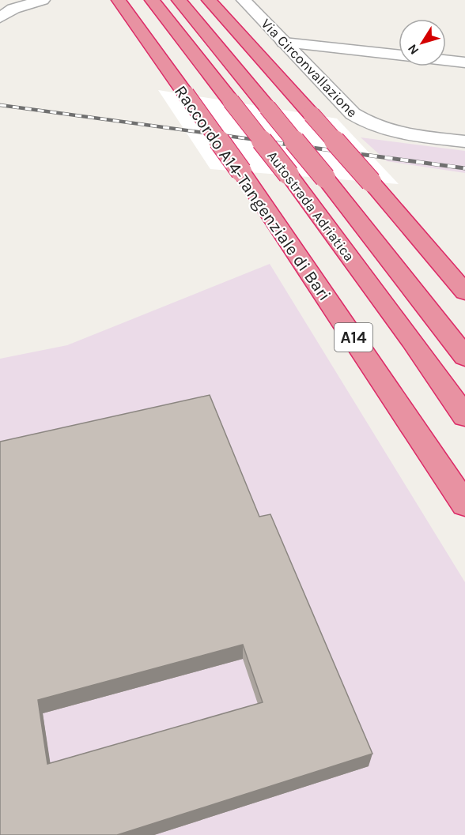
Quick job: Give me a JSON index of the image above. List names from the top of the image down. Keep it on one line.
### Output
{"streets":{"highway":["Raccordo A14-Tangenziale di Bari","Autostrada Adriatica","A14"],"street":["Via Circonvallazione"]},"north":"bottom left"}
